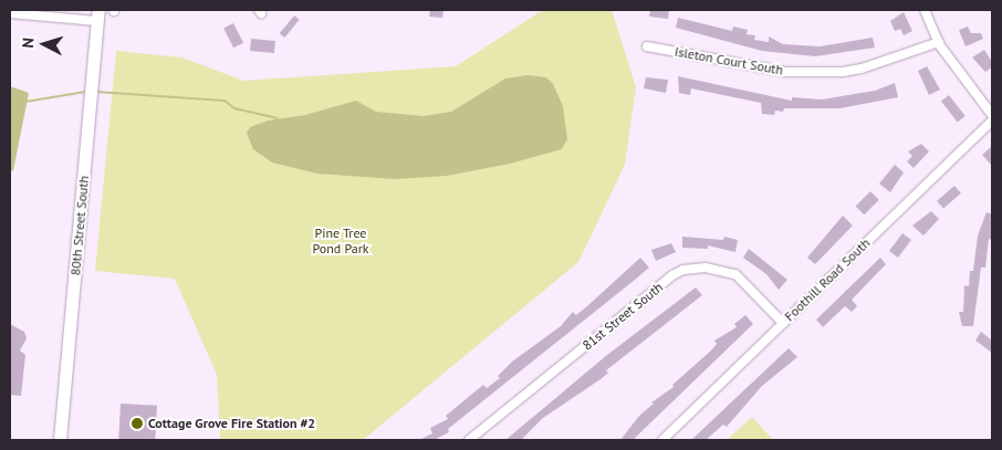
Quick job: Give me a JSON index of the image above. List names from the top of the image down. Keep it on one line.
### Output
{"streets":{"main road":["80th Street South"],"street":["Isleton Court South","Foothill Road South","81st Street South"]},"crossings":[["Foothill Road South","81st Street South"]],"parks":["Pine Tree Pond Park"],"places":["Cottage Grove Fire Station #2"],"north":"left"}
